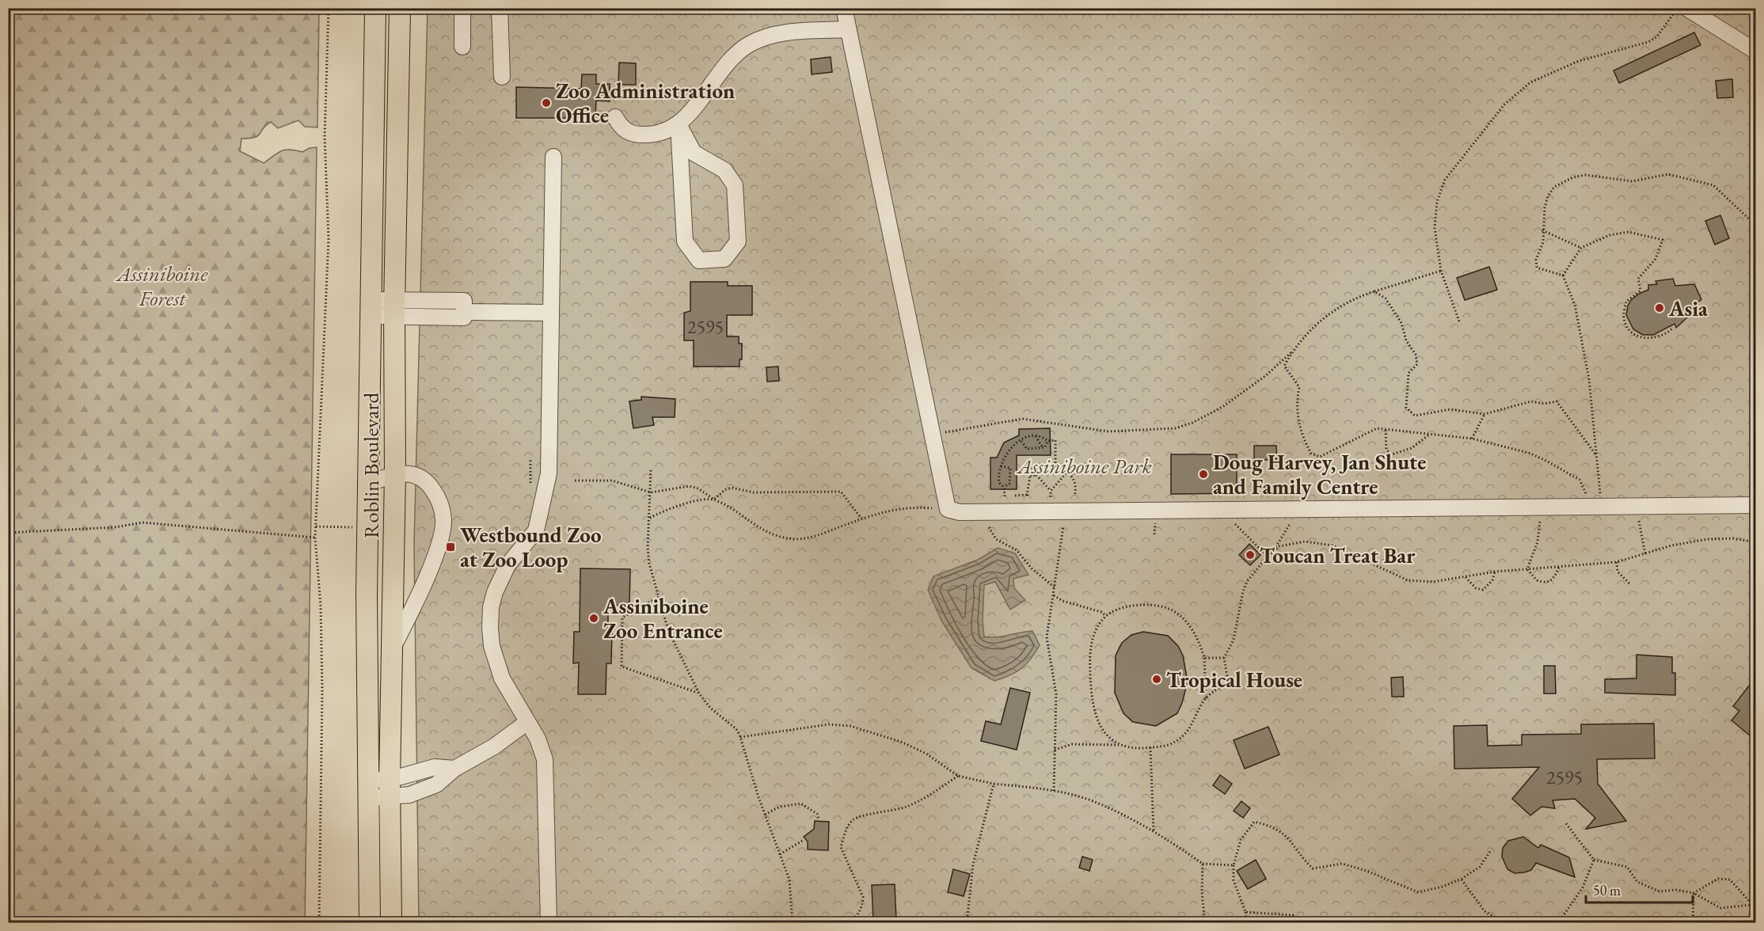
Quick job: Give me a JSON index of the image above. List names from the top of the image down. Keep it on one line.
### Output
{"streets":{"main road":["Roblin Boulevard"]},"parks":["Assiniboine Forest","Assiniboine Park"],"places":{"other":["Zoo Administration Office","Asia","Doug Harvey, Jan Shute and Family Centre","Toucan Treat Bar","Assiniboine Zoo Entrance","Tropical House"],"transit":["Westbound Zoo at Zoo Loop"]},"house_numbers":["2595","2595"],"scale_bar":"50 m"}
